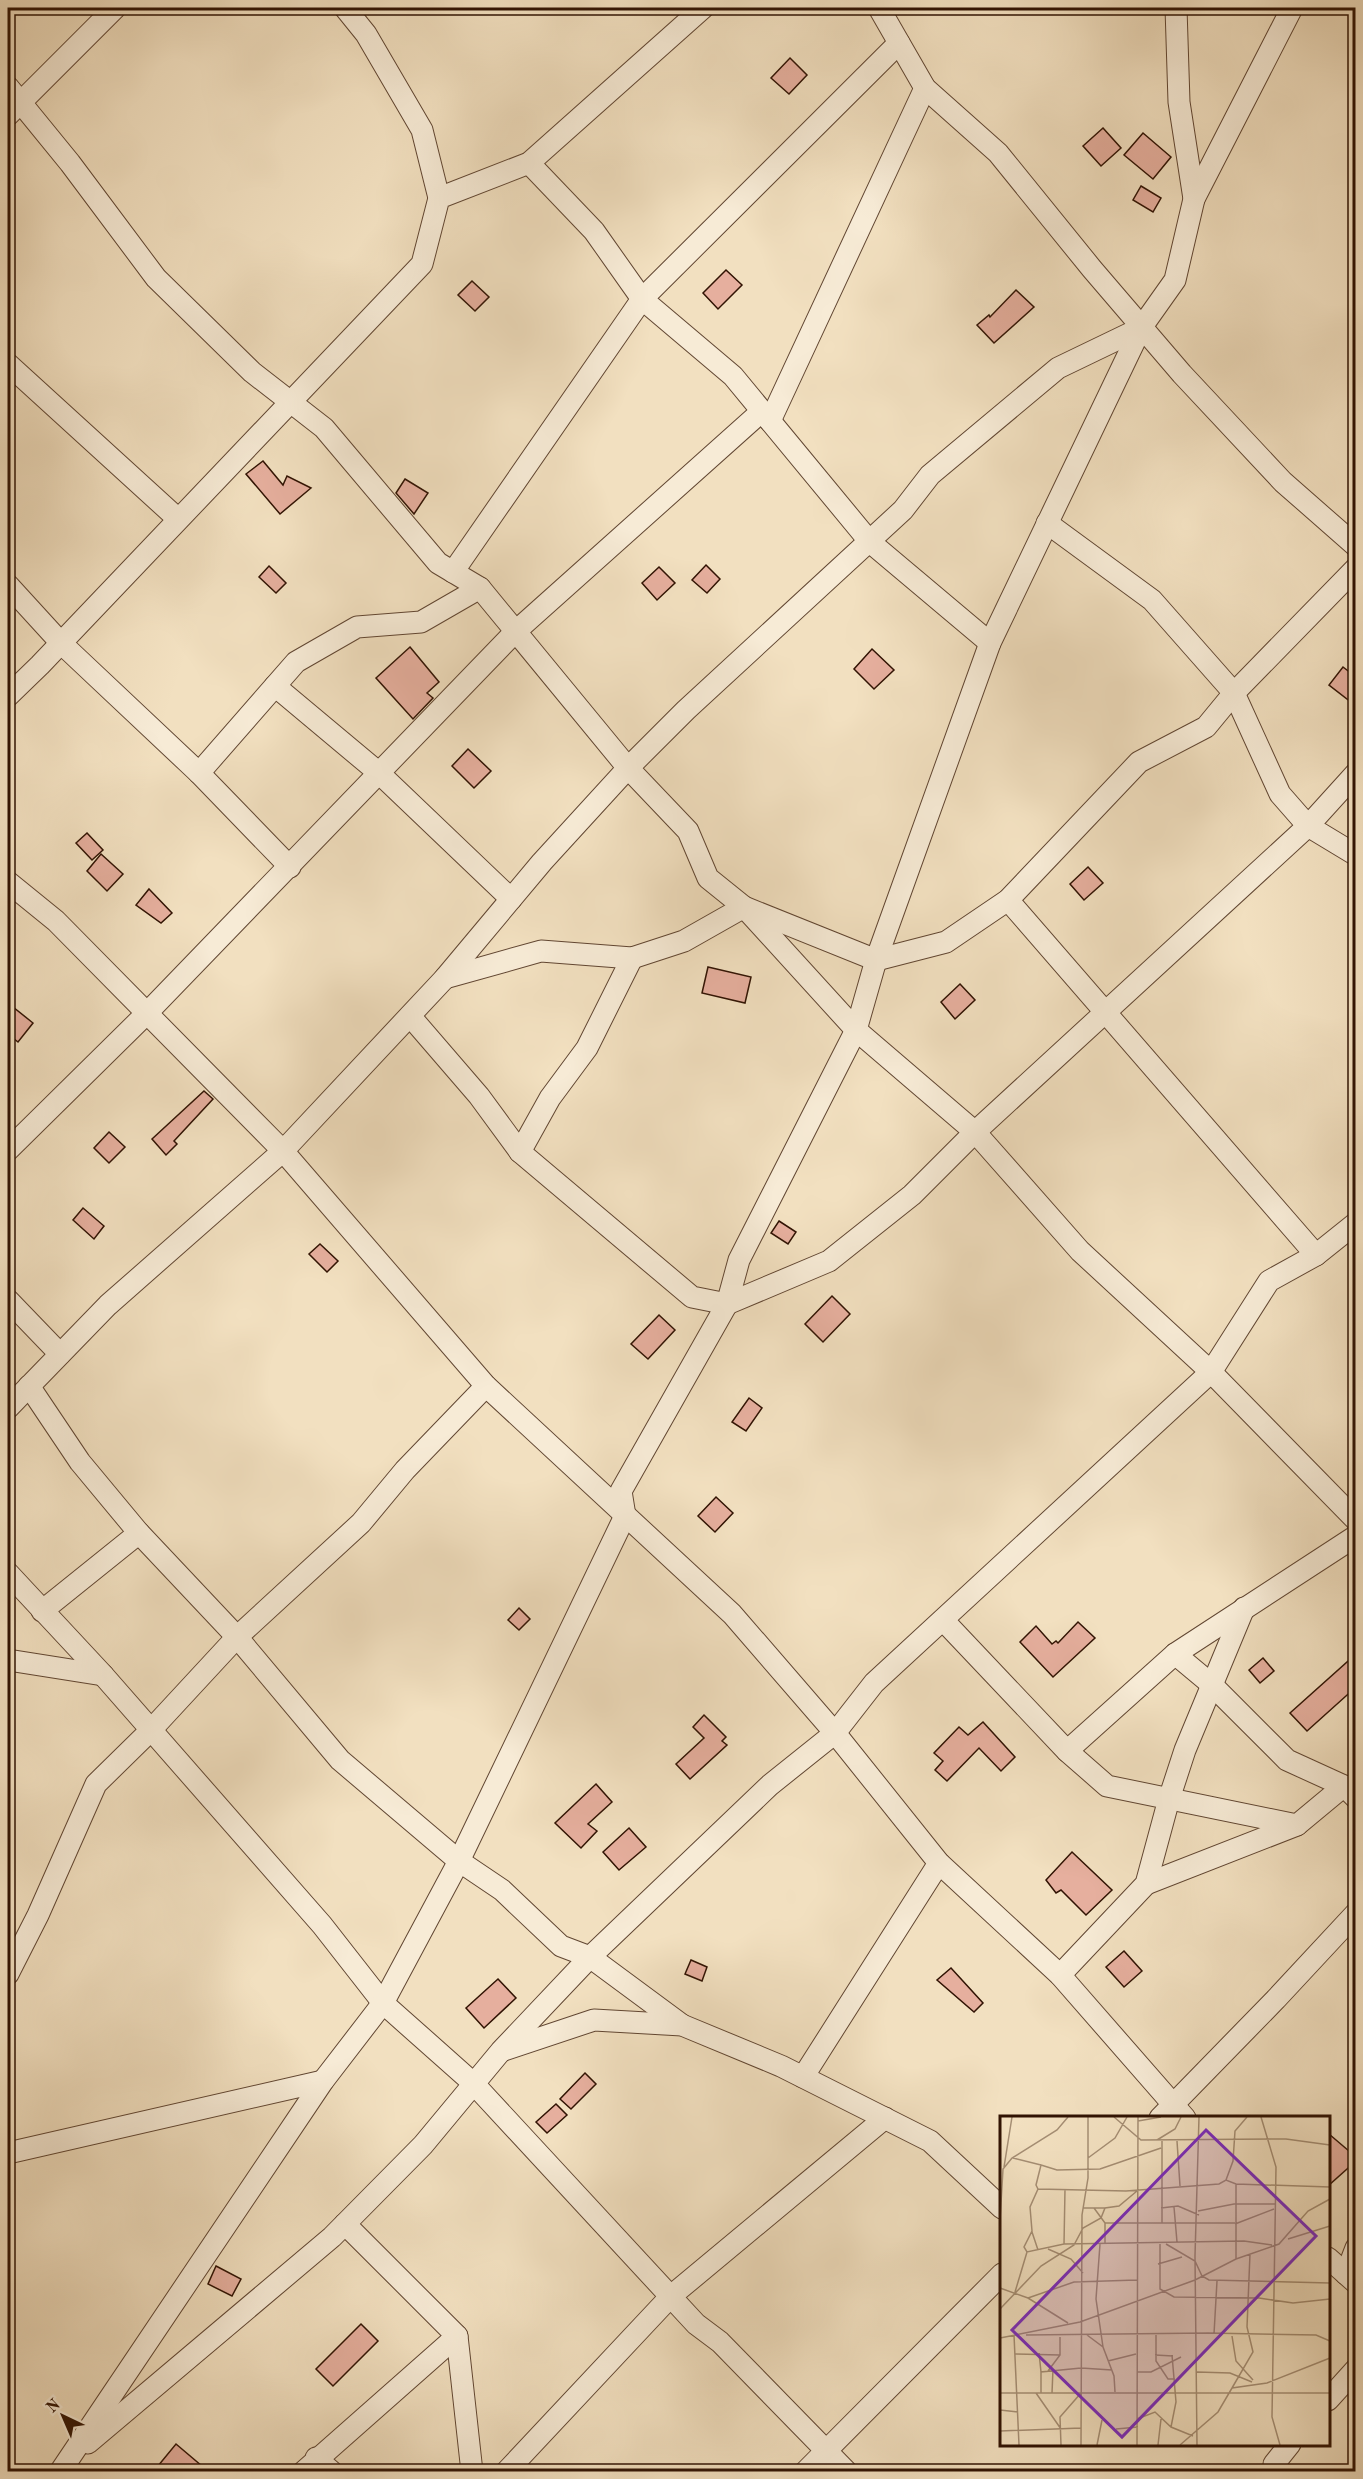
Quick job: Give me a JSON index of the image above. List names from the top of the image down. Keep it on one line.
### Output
{"north":"top left"}
